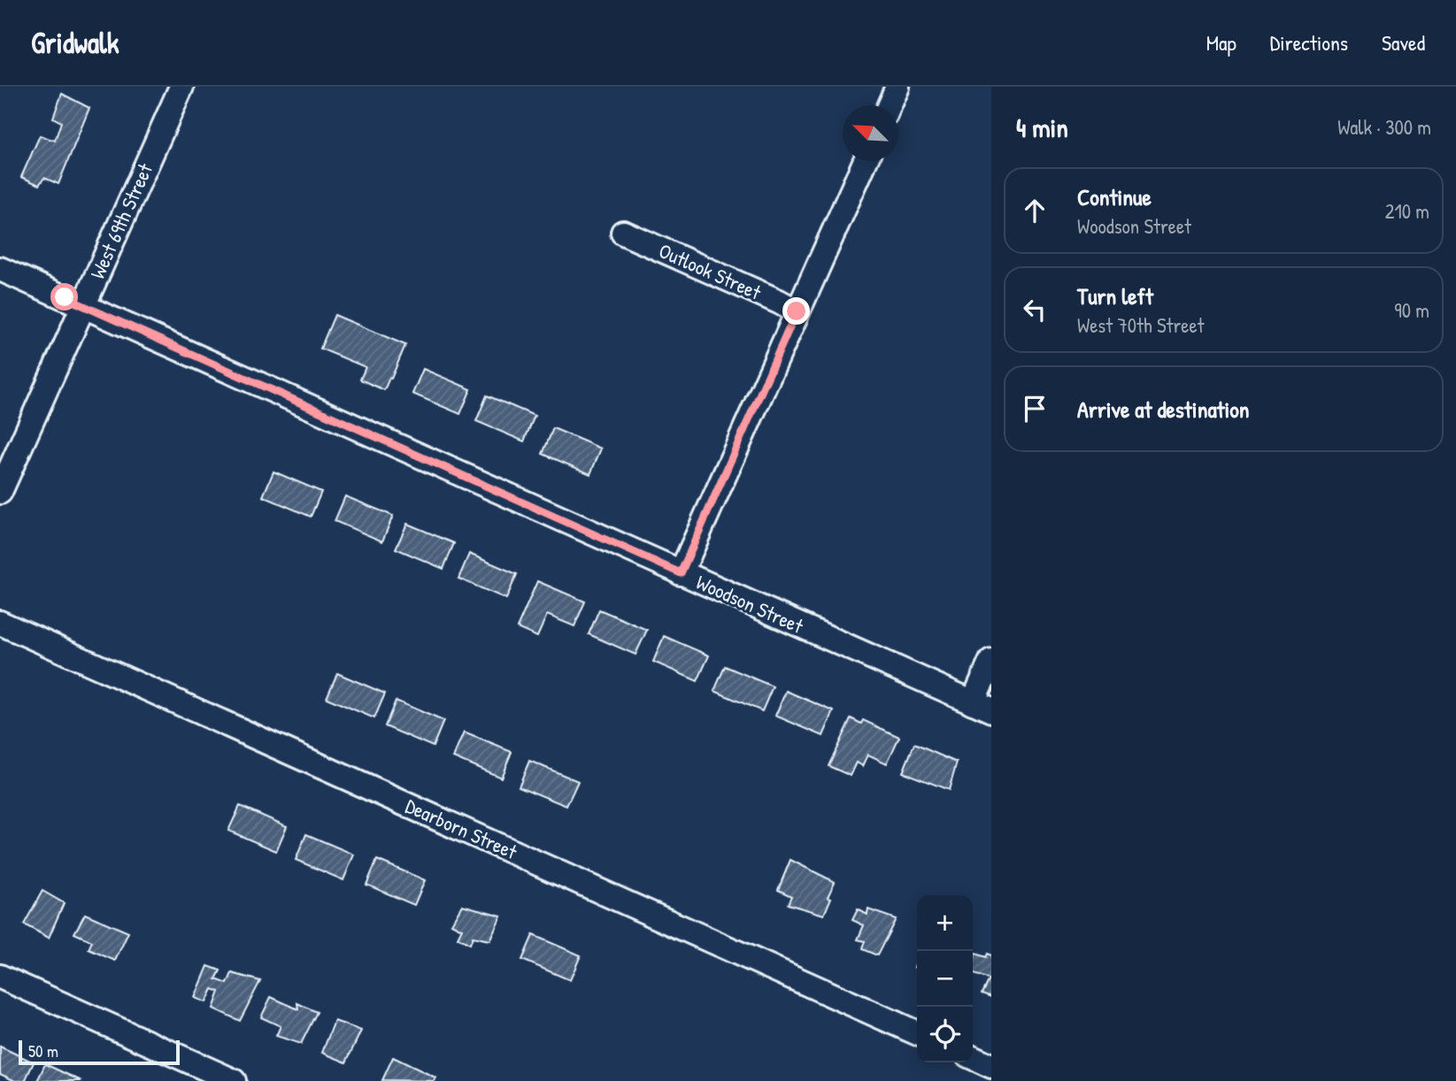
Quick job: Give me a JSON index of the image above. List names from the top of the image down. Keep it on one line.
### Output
{"streets":{"street":["West 69th Street","Outlook Street","Woodson Street","Dearborn Street"]},"crossings":[["West 69th Street","Woodson Street"]],"scale_bar":"50 m","north":"top left","page":{"header":"Gridwalk","nav":["Map","Directions","Saved"],"heading":["4 min","Walk · 300 m"],"list":[["Continue","Woodson Street","210 m"],["Turn left","West 70th Street","90 m"],"Arrive at destination"],"map_buttons":["+","−"],"scale":"50 m"}}
